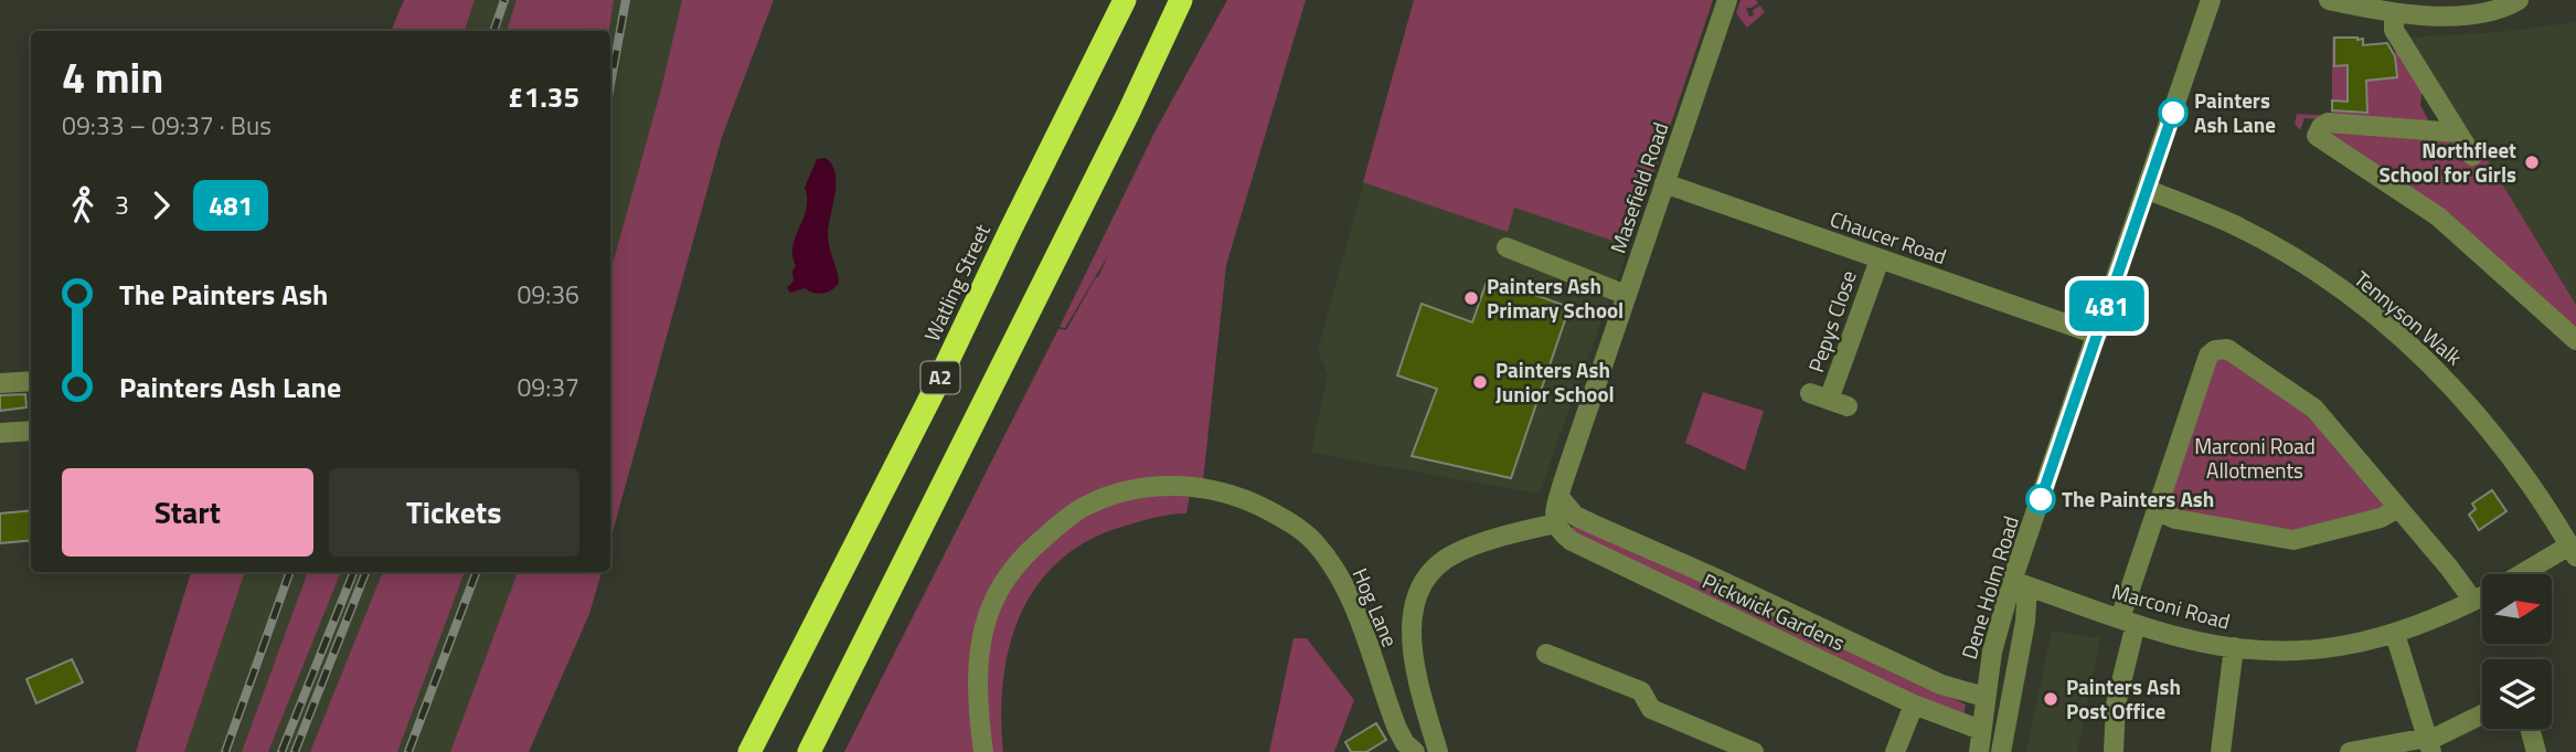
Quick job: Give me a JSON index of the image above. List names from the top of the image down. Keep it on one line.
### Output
{"streets":{"highway":["Watling Street","A2"],"street":["Masefield Road","Chaucer Road","Tennyson Walk","Pepys Close","Dene Holm Road","Marconi Road","Hog Lane","Pickwick Gardens"]},"crossings":[["Masefield Road","Chaucer Road"],["Masefield Road","Pickwick Gardens"],["Chaucer Road","Pepys Close"],["Chaucer Road","Dene Holm Road"],["Tennyson Walk","Dene Holm Road"],["Tennyson Walk","Marconi Road"],["Dene Holm Road","Marconi Road"],["Dene Holm Road","Pickwick Gardens"]],"parks":["Marconi Road Allotments"],"places":["Painters Ash Lane","Northfleet School for Girls","Painters Ash Primary School","Painters Ash Junior School","The Painters Ash","Painters Ash Post Office"],"lines":["bus line 481"],"north":"right","page":{"on_map":"481","heading":["4 min","09:33 – 09:37 · Bus","£1.35"],"legs":["3","481"],"list":[{"name":"The Painters Ash","value":"09:36"},{"name":"Painters Ash Lane","value":"09:37"}],"buttons":["Start","Tickets"]}}
